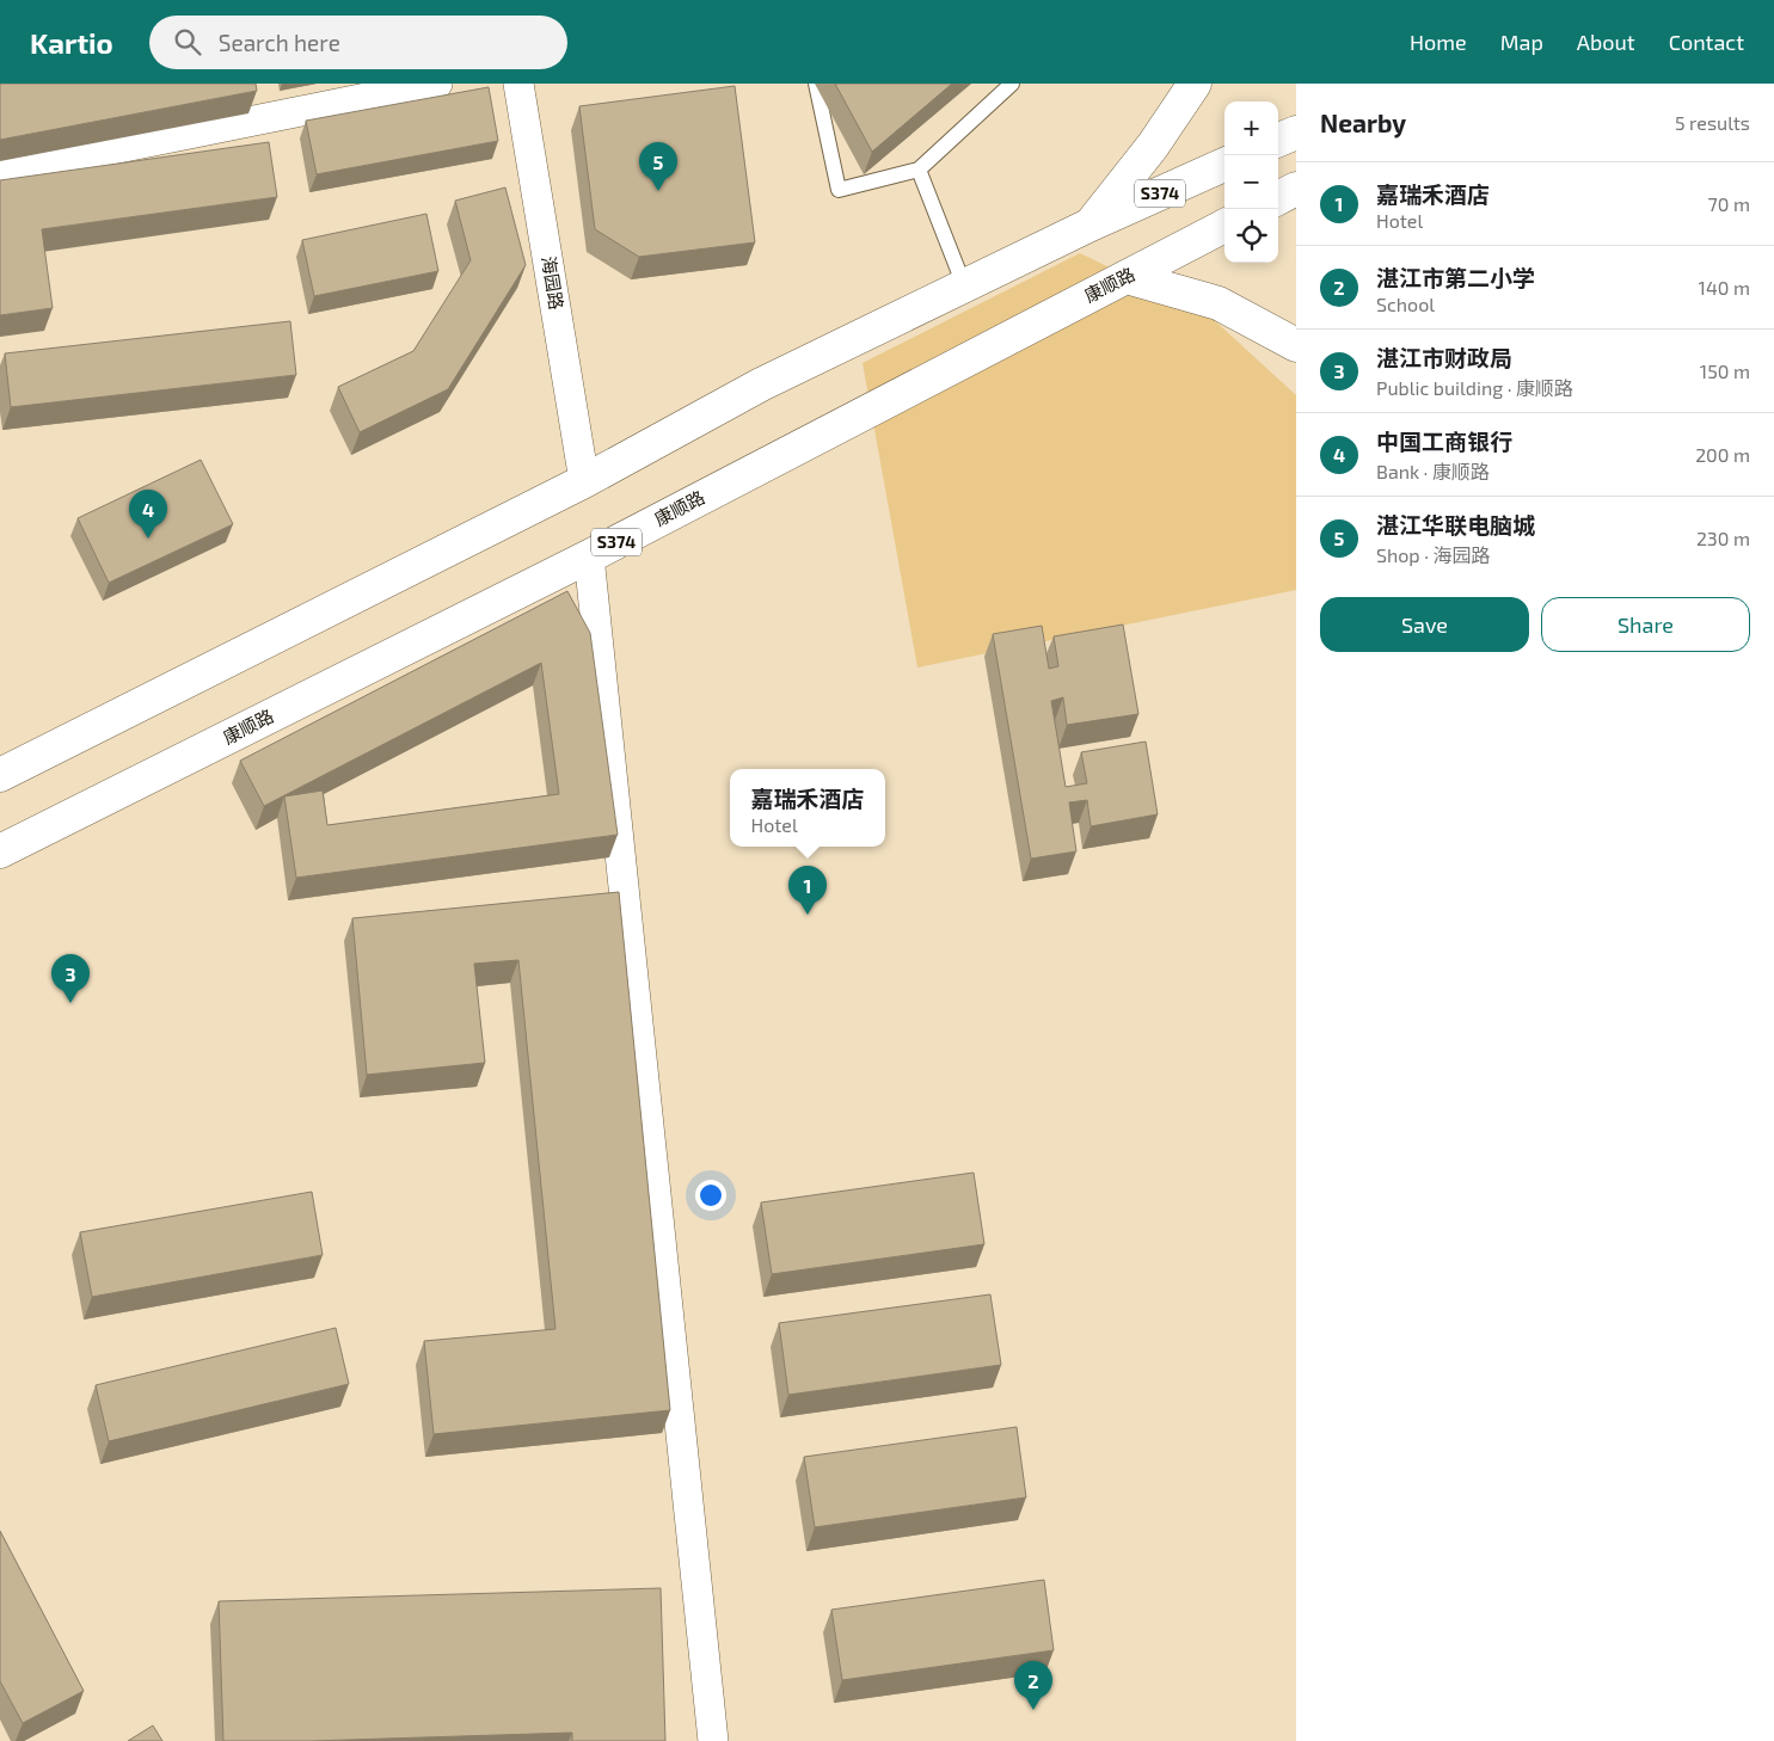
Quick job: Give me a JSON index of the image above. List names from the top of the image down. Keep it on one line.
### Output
{"streets":{"main road":["S374","康顺路"],"street":["海园路"]},"crossings":[["S374","海园路"]],"page":{"header":"Kartio","search":"Search here","nav":["Home","Map","About","Contact"],"heading":["Nearby","5 results"],"map_buttons":["+","−"],"pins":["5","4","1","3","2"],"list":[{"mark":"1","name":"嘉瑞禾酒店","note":"Hotel","value":"70 m"},{"mark":"2","name":"湛江市第二小学","note":"School","value":"140 m"},{"mark":"3","name":"湛江市财政局","note":"Public building · 康顺路","value":"150 m"},{"mark":"4","name":"中国工商银行","note":"Bank · 康顺路","value":"200 m"},{"mark":"5","name":"湛江华联电脑城","note":"Shop · 海园路","value":"230 m"}],"buttons":["Save","Share"],"popup":["嘉瑞禾酒店","Hotel"]}}
